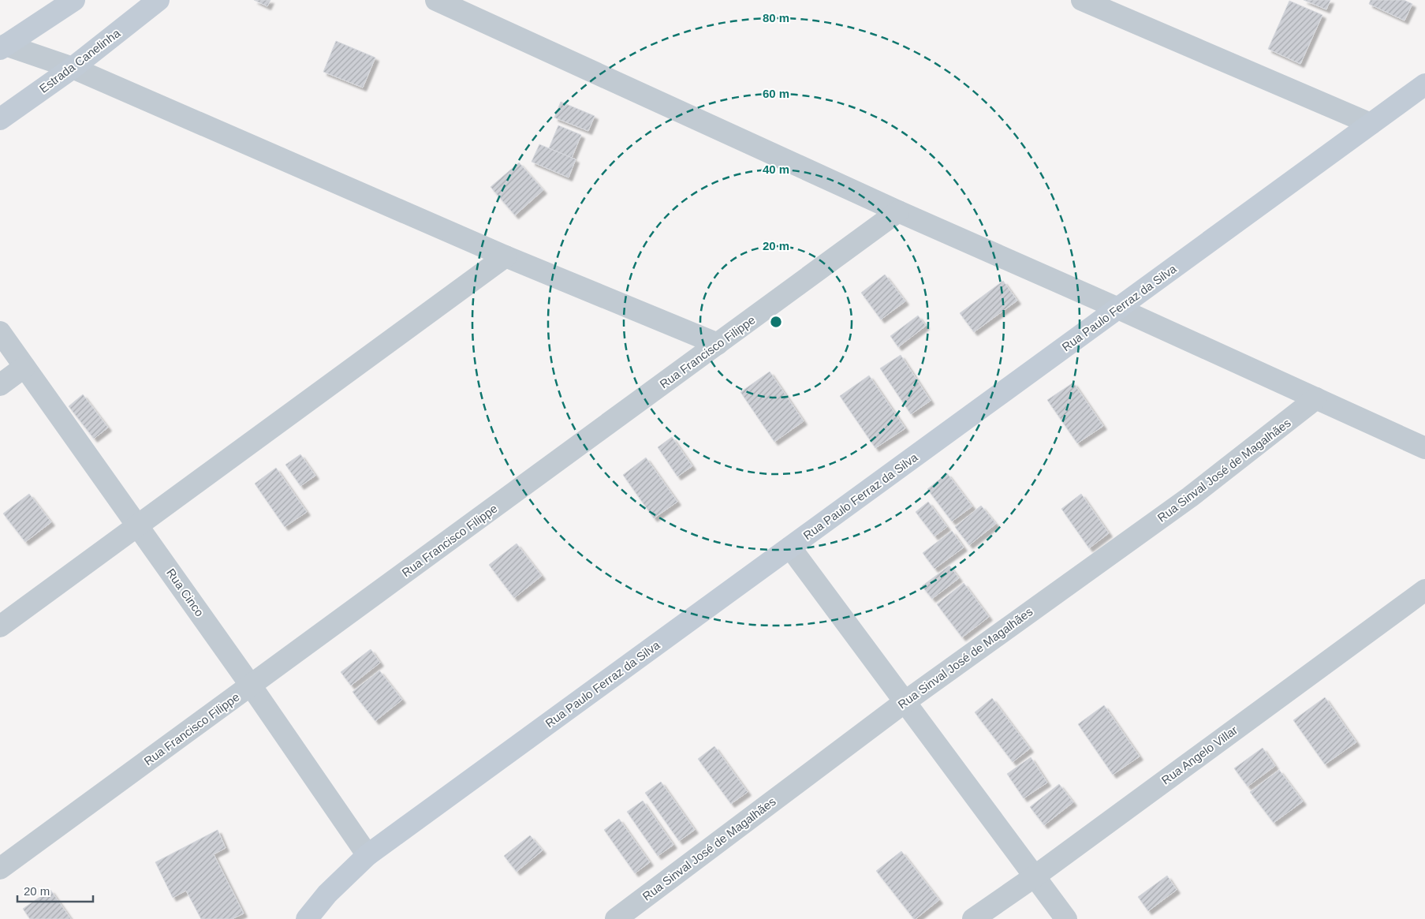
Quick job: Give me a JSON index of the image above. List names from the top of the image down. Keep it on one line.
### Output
{"streets":{"street":["Estrada Canelinha","Rua Paulo Ferraz da Silva","Rua Francisco Filippe","Rua Sinval José de Magalhães","Rua Cinco","Rua Angelo Villar"]},"crossings":[["Rua Paulo Ferraz da Silva","Rua Cinco"],["Rua Francisco Filippe","Rua Cinco"]],"scale_bar":"20 m","rings":["80 m","60 m","40 m","20 m"]}
